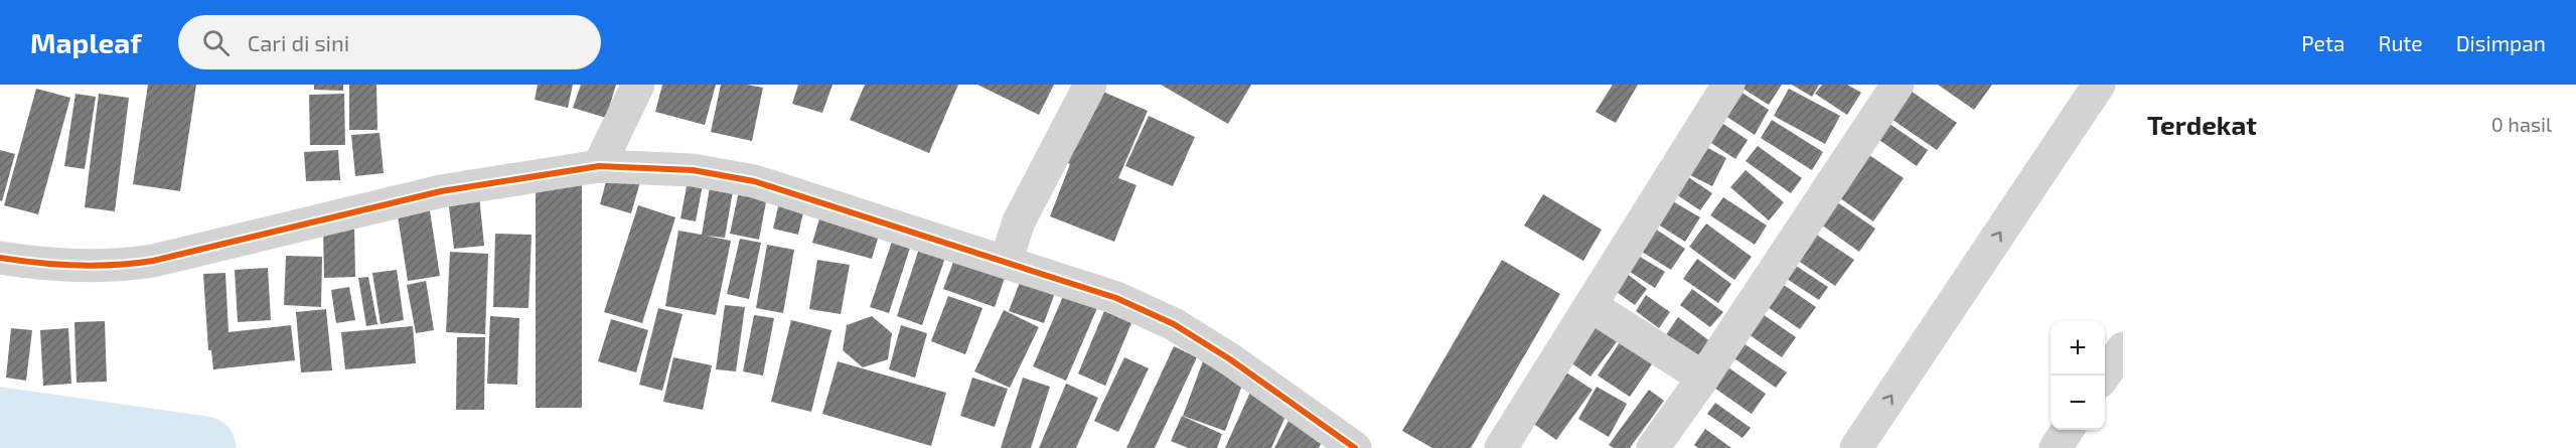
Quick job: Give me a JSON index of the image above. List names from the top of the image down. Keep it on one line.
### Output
{"page":{"header":"Mapleaf","search":"Cari di sini","nav":["Peta","Rute","Disimpan"],"heading":["Terdekat","0 hasil"],"map_buttons":["+","−"]}}
